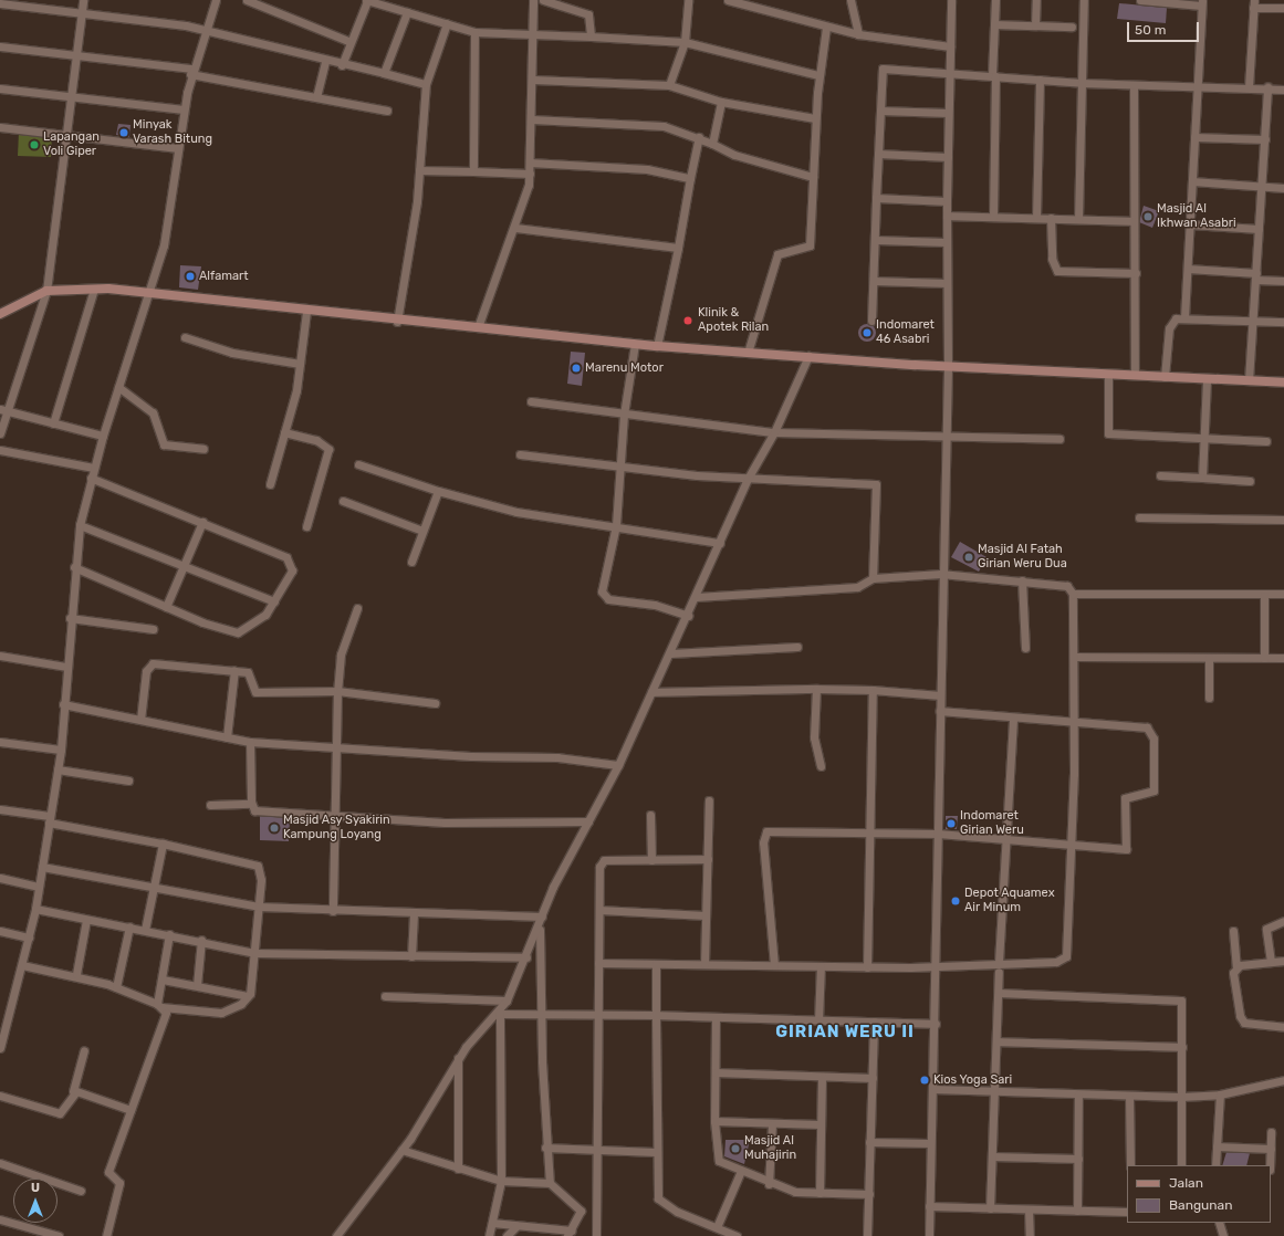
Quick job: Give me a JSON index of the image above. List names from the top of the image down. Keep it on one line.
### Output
{"districts":["GIRIAN WERU II"],"places":["Minyak Varash Bitung","Lapangan Voli Giper","Masjid Al Ikhwan Asabri","Alfamart","Klinik & Apotek Rilan","Indomaret 46 Asabri","Marenu Motor","Masjid Al Fatah Girian Weru Dua","Indomaret Girian Weru","Masjid Asy Syakirin Kampung Loyang","Depot Aquamex Air Minum","Kios Yoga Sari","Masjid Al Muhajirin"],"legend":["Jalan","Bangunan"],"scale_bar":"50 m","north":"top"}
